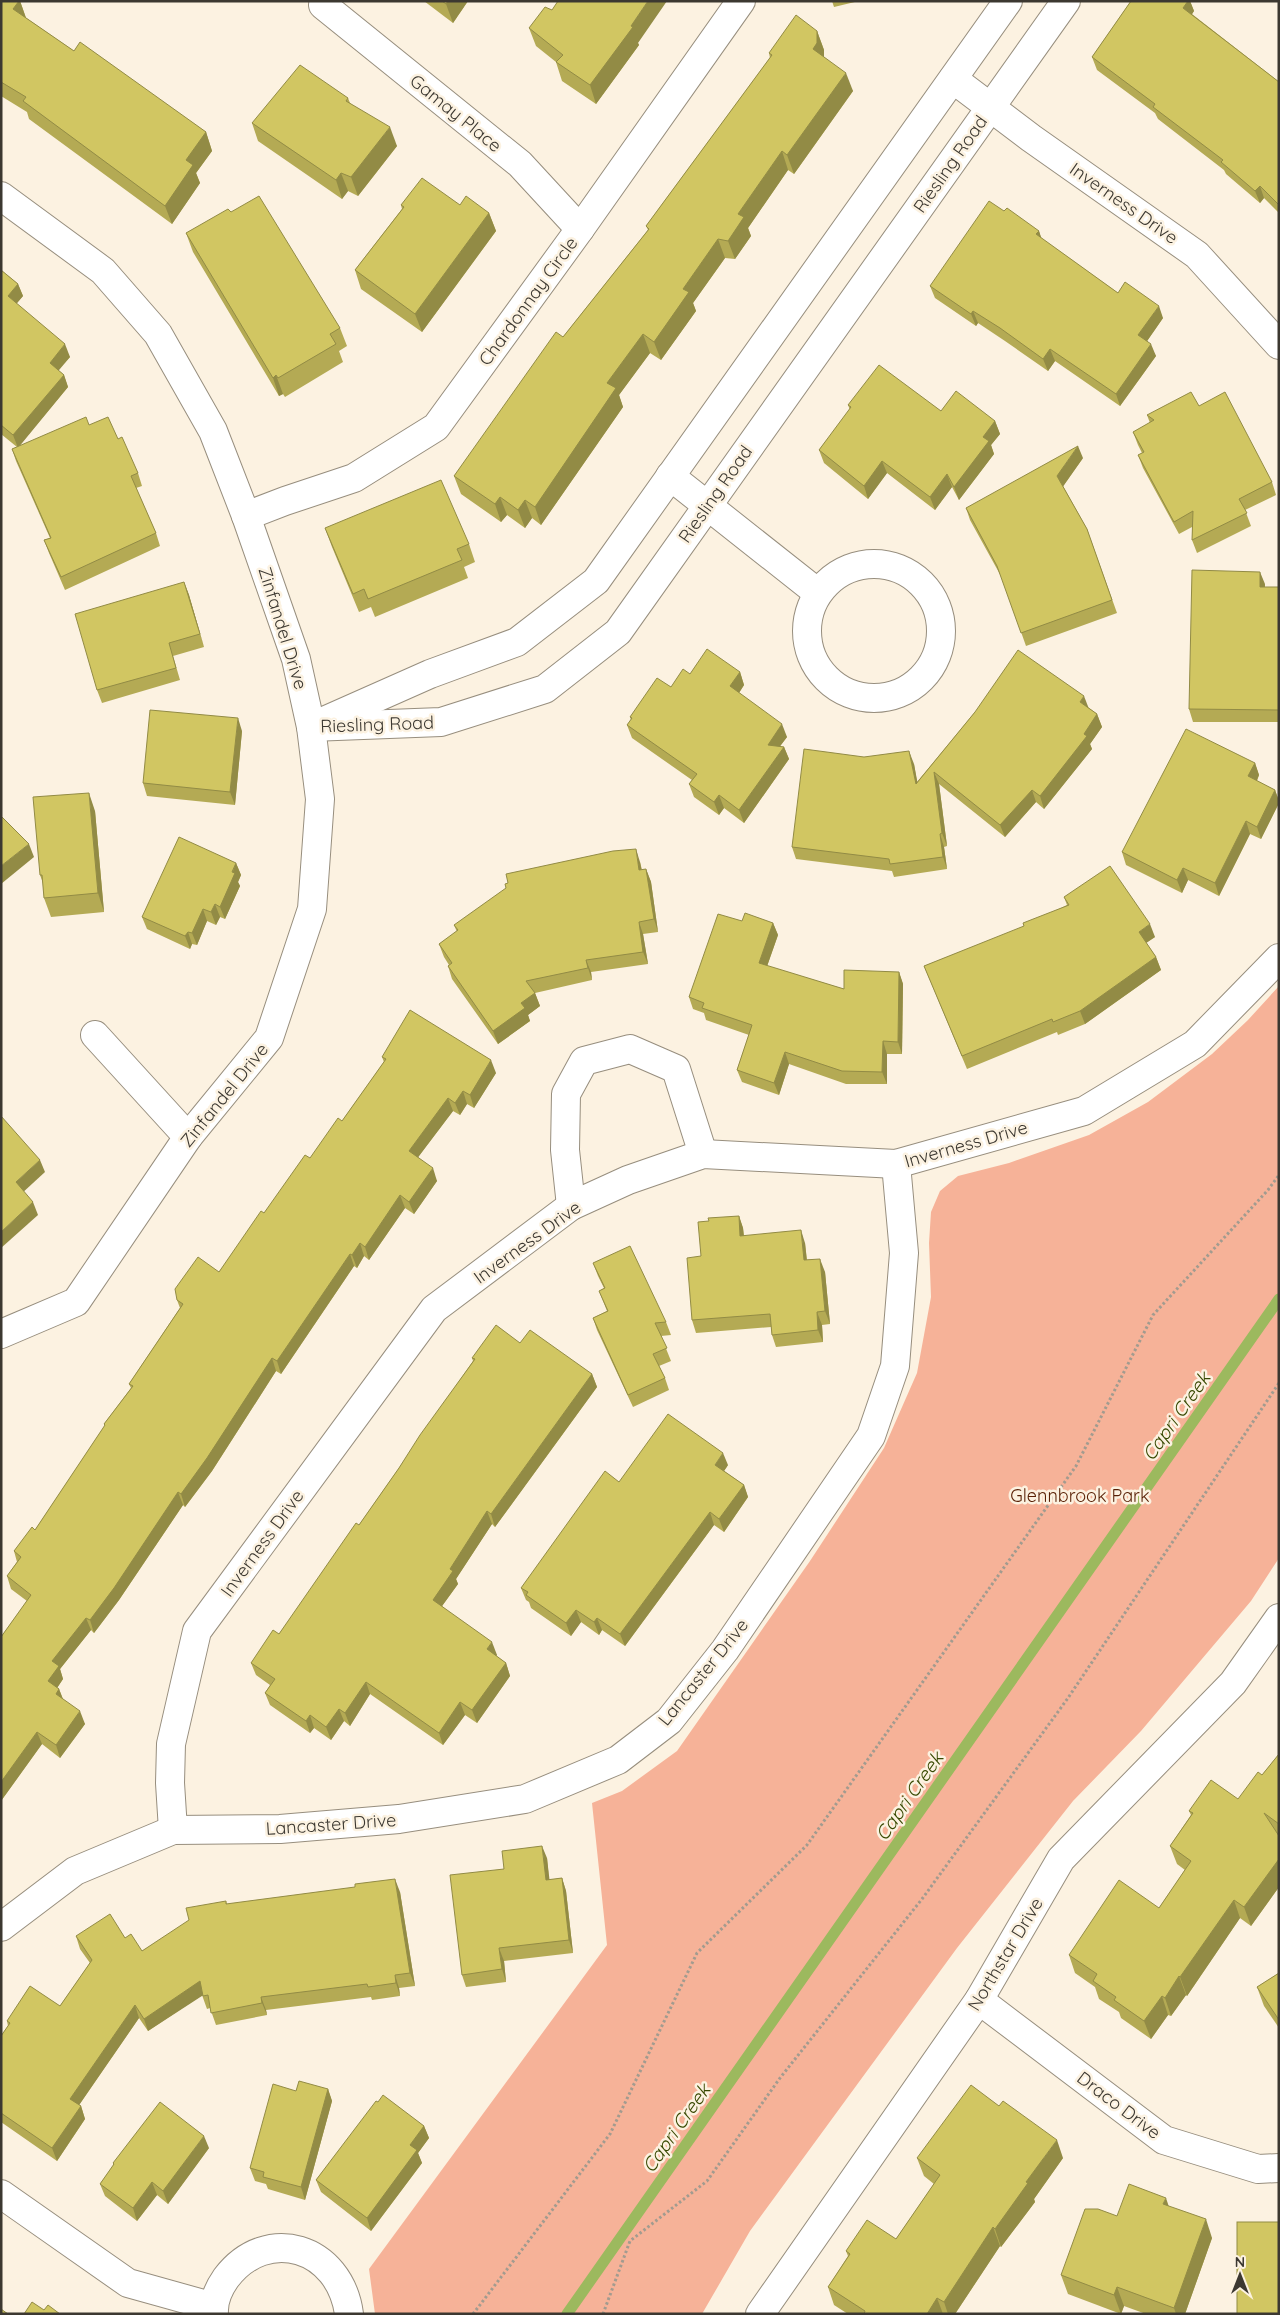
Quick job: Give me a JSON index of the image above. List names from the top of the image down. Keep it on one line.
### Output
{"streets":{"street":["Gamay Place","Riesling Road","Inverness Drive","Chardonnay Circle","Zinfandel Drive","Lancaster Drive","Northstar Drive","Draco Drive"]},"crossings":[["Gamay Place","Chardonnay Circle"],["Riesling Road","Inverness Drive"],["Riesling Road","Zinfandel Drive"],["Inverness Drive","Lancaster Drive"],["Chardonnay Circle","Zinfandel Drive"],["Northstar Drive","Draco Drive"]],"water":["Capri Creek"],"parks":["Glennbrook Park"],"north":"top"}
